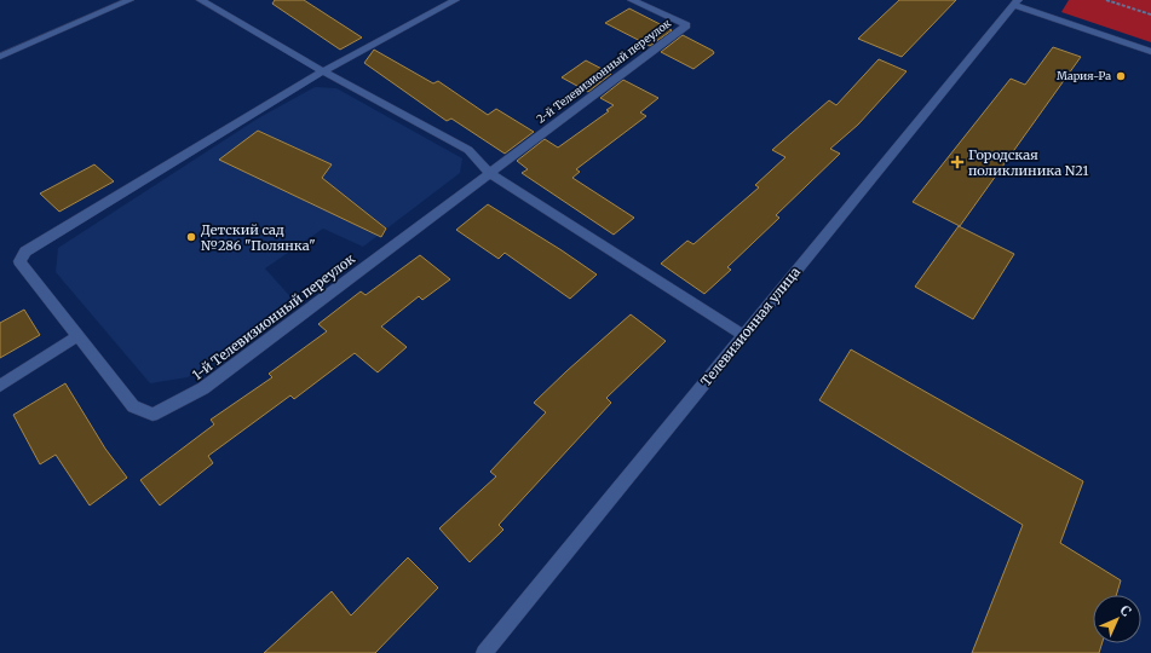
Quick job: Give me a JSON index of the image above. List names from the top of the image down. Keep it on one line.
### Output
{"streets":{"street":["2-й Телевизионный переулок","1-й Телевизионный переулок","Телевизионная улица"]},"crossings":[["2-й Телевизионный переулок","1-й Телевизионный переулок"]],"places":{"other":["Мария-Ра","Детский сад №286 \"Полянка\""],"health":["Городская поликлиника N21"]},"north":"top right"}
